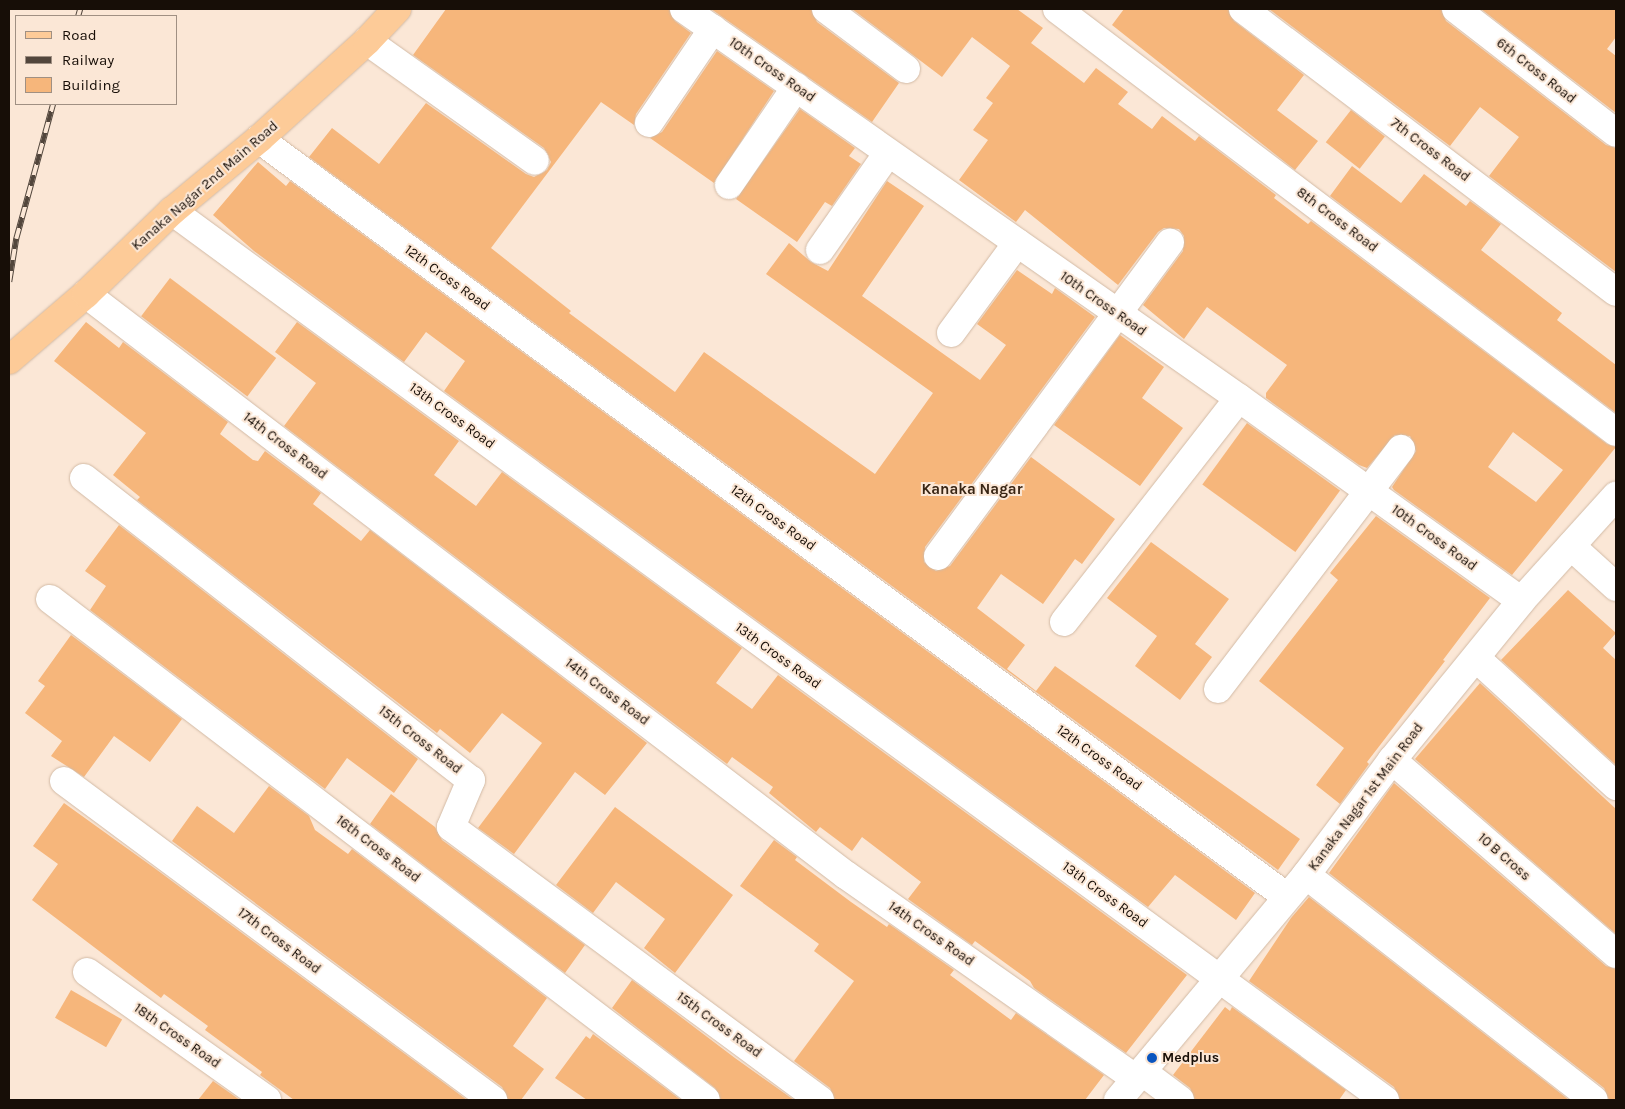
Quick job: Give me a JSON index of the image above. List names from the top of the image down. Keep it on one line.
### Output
{"streets":{"main road":["Kanaka Nagar 2nd Main Road"],"street":["10th Cross Road","6th Cross Road","7th Cross Road","8th Cross Road","12th Cross Road","13th Cross Road","14th Cross Road","15th Cross Road","Kanaka Nagar 1st Main Road","16th Cross Road","10 B Cross","17th Cross Road","18th Cross Road"]},"crossings":[["10th Cross Road","Kanaka Nagar 1st Main Road"],["Kanaka Nagar 2nd Main Road","12th Cross Road"],["Kanaka Nagar 2nd Main Road","13th Cross Road"],["Kanaka Nagar 2nd Main Road","14th Cross Road"],["12th Cross Road","Kanaka Nagar 1st Main Road"],["13th Cross Road","Kanaka Nagar 1st Main Road"],["14th Cross Road","Kanaka Nagar 1st Main Road"],["Kanaka Nagar 1st Main Road","10 B Cross"]],"districts":["Kanaka Nagar"],"places":["Medplus"],"legend":["Road","Railway","Building"]}
